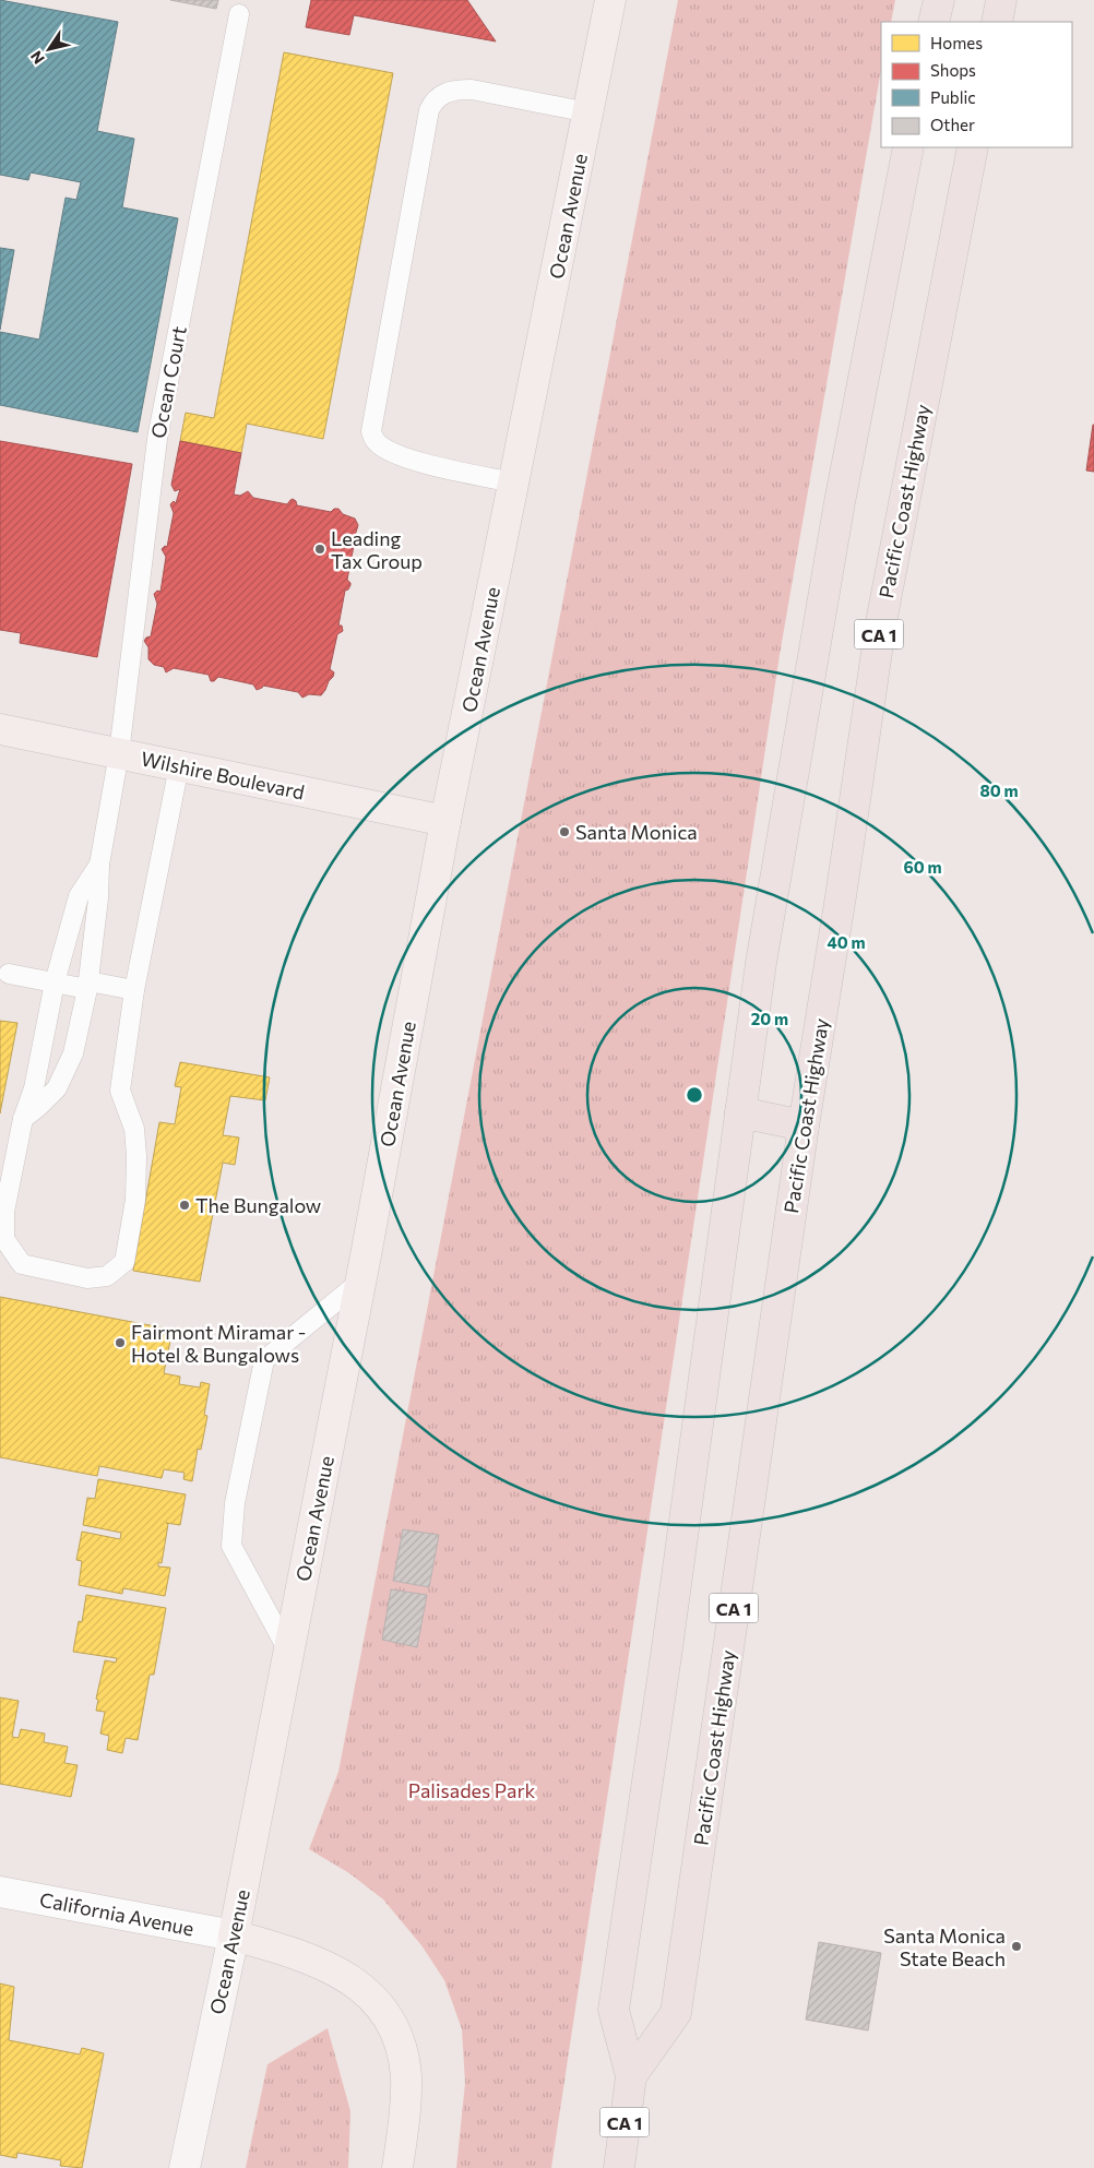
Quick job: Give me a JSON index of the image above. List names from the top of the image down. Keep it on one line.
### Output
{"streets":{"highway":["Pacific Coast Highway","CA 1"],"main road":["Ocean Avenue","Wilshire Boulevard"],"street":["California Avenue"],"lane":["Ocean Court"]},"crossings":[["Ocean Avenue","Wilshire Boulevard"],["Ocean Avenue","California Avenue"],["Ocean Court","Wilshire Boulevard"]],"parks":["Palisades Park"],"places":["Leading Tax Group","Santa Monica","The Bungalow","Fairmont Miramar - Hotel & Bungalows","Santa Monica State Beach"],"legend":["Homes","Shops","Public","Other"],"north":"bottom left","rings":["80 m","60 m","40 m","20 m"]}
